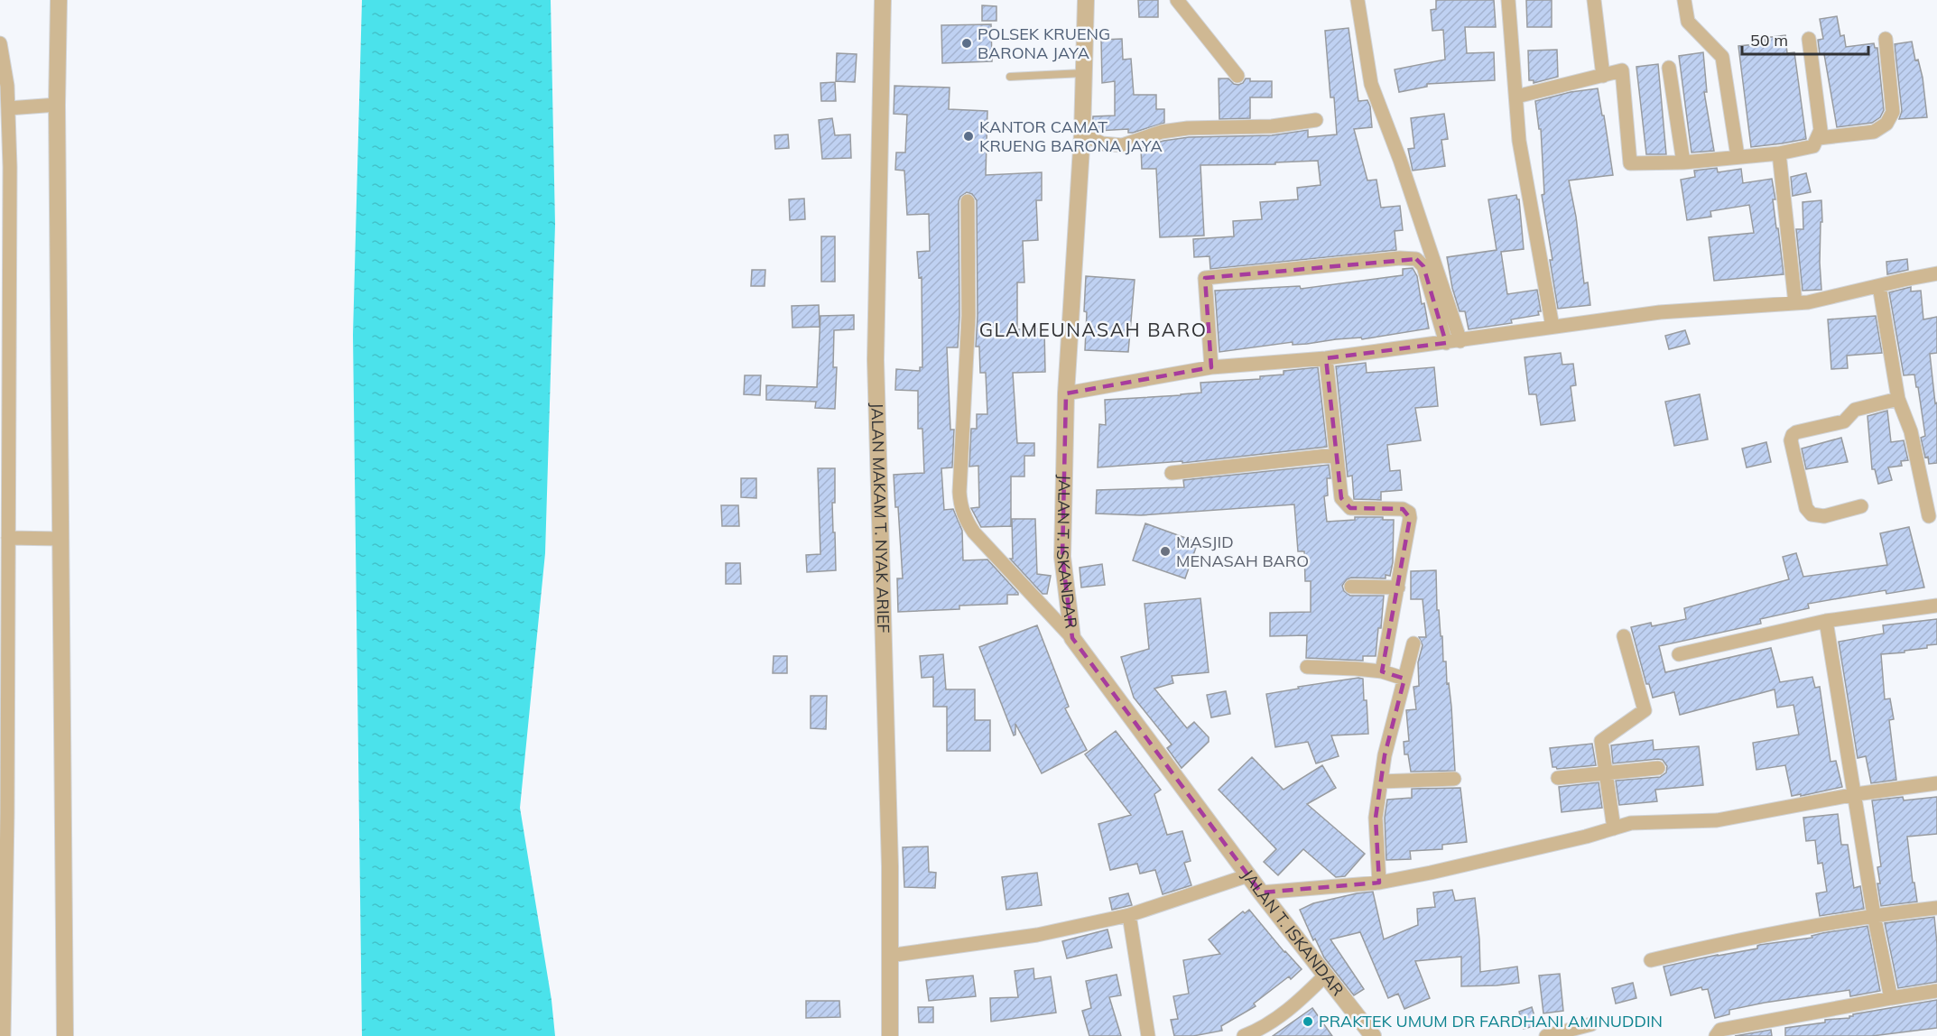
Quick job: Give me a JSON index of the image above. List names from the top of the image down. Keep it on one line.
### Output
{"streets":{"street":["JALAN MAKAM T. NYAK ARIEF","JALAN T. ISKANDAR"]},"districts":["GLAMEUNASAH BARO"],"places":["POLSEK KRUENG BARONA JAYA","KANTOR CAMAT KRUENG BARONA JAYA","MASJID MENASAH BARO","PRAKTEK UMUM DR FARDHANI AMINUDDIN"],"scale_bar":"50 m"}
